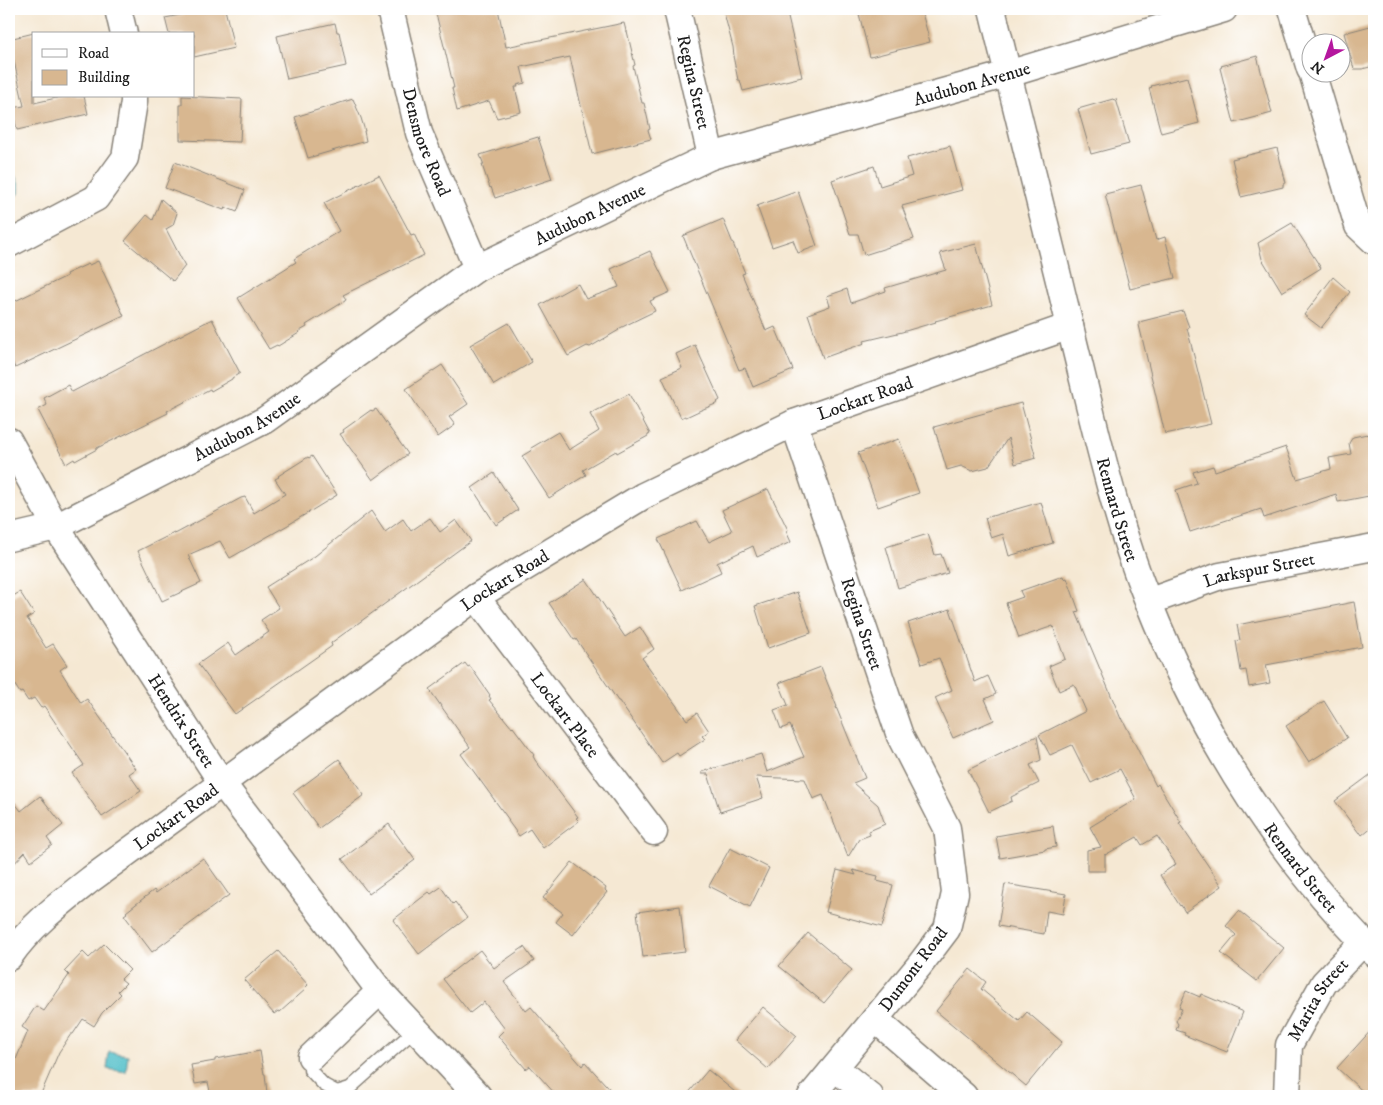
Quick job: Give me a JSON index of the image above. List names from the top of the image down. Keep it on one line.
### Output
{"streets":{"street":["Regina Street","Audubon Avenue","Densmore Road","Lockart Road","Rennard Street","Larkspur Street","Lockart Place","Hendrix Street","Dumont Road","Marita Street"]},"crossings":[["Regina Street","Audubon Avenue"],["Regina Street","Lockart Road"],["Regina Street","Dumont Road"],["Audubon Avenue","Densmore Road"],["Audubon Avenue","Rennard Street"],["Audubon Avenue","Hendrix Street"],["Lockart Road","Rennard Street"],["Lockart Road","Lockart Place"],["Lockart Road","Hendrix Street"],["Rennard Street","Larkspur Street"],["Rennard Street","Marita Street"]],"legend":["Road","Building"],"north":"bottom left"}
